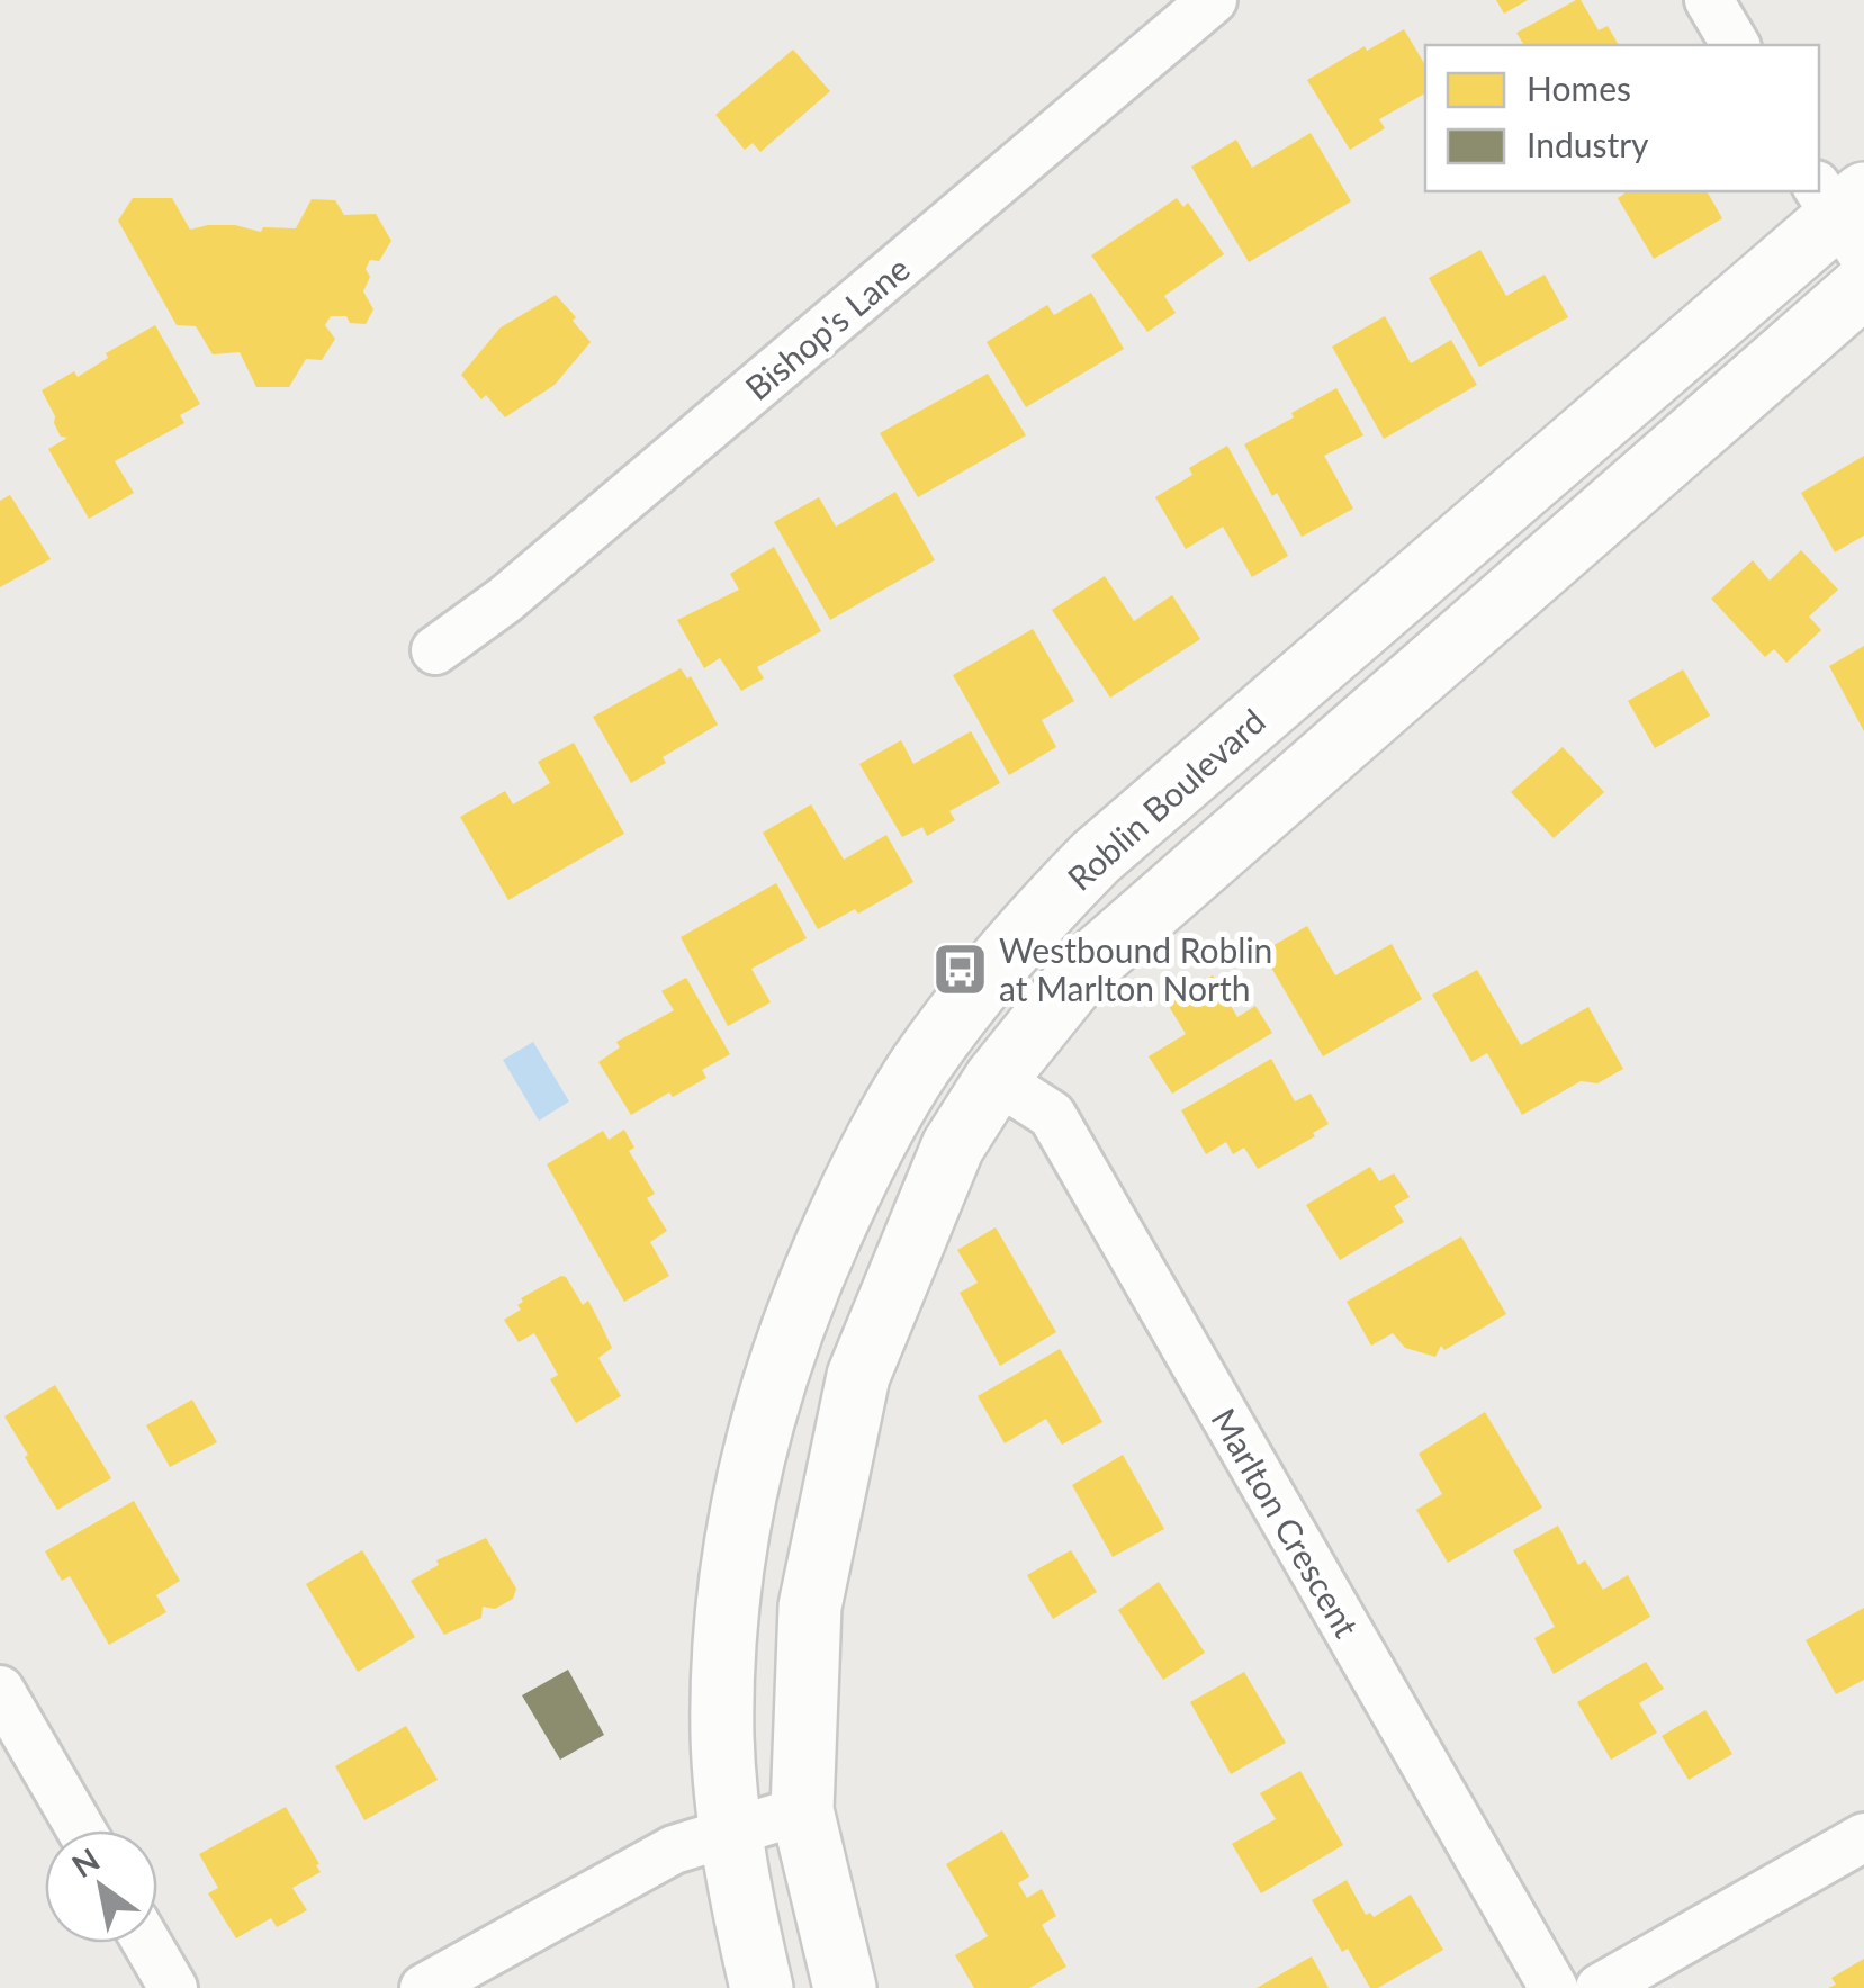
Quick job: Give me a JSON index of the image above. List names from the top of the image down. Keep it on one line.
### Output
{"streets":{"main road":["Roblin Boulevard"],"street":["Bishop's Lane","Marlton Crescent"]},"places":{"bus stop":["Westbound Roblin at Marlton North"]},"legend":["Homes","Industry"],"north":"top left"}
